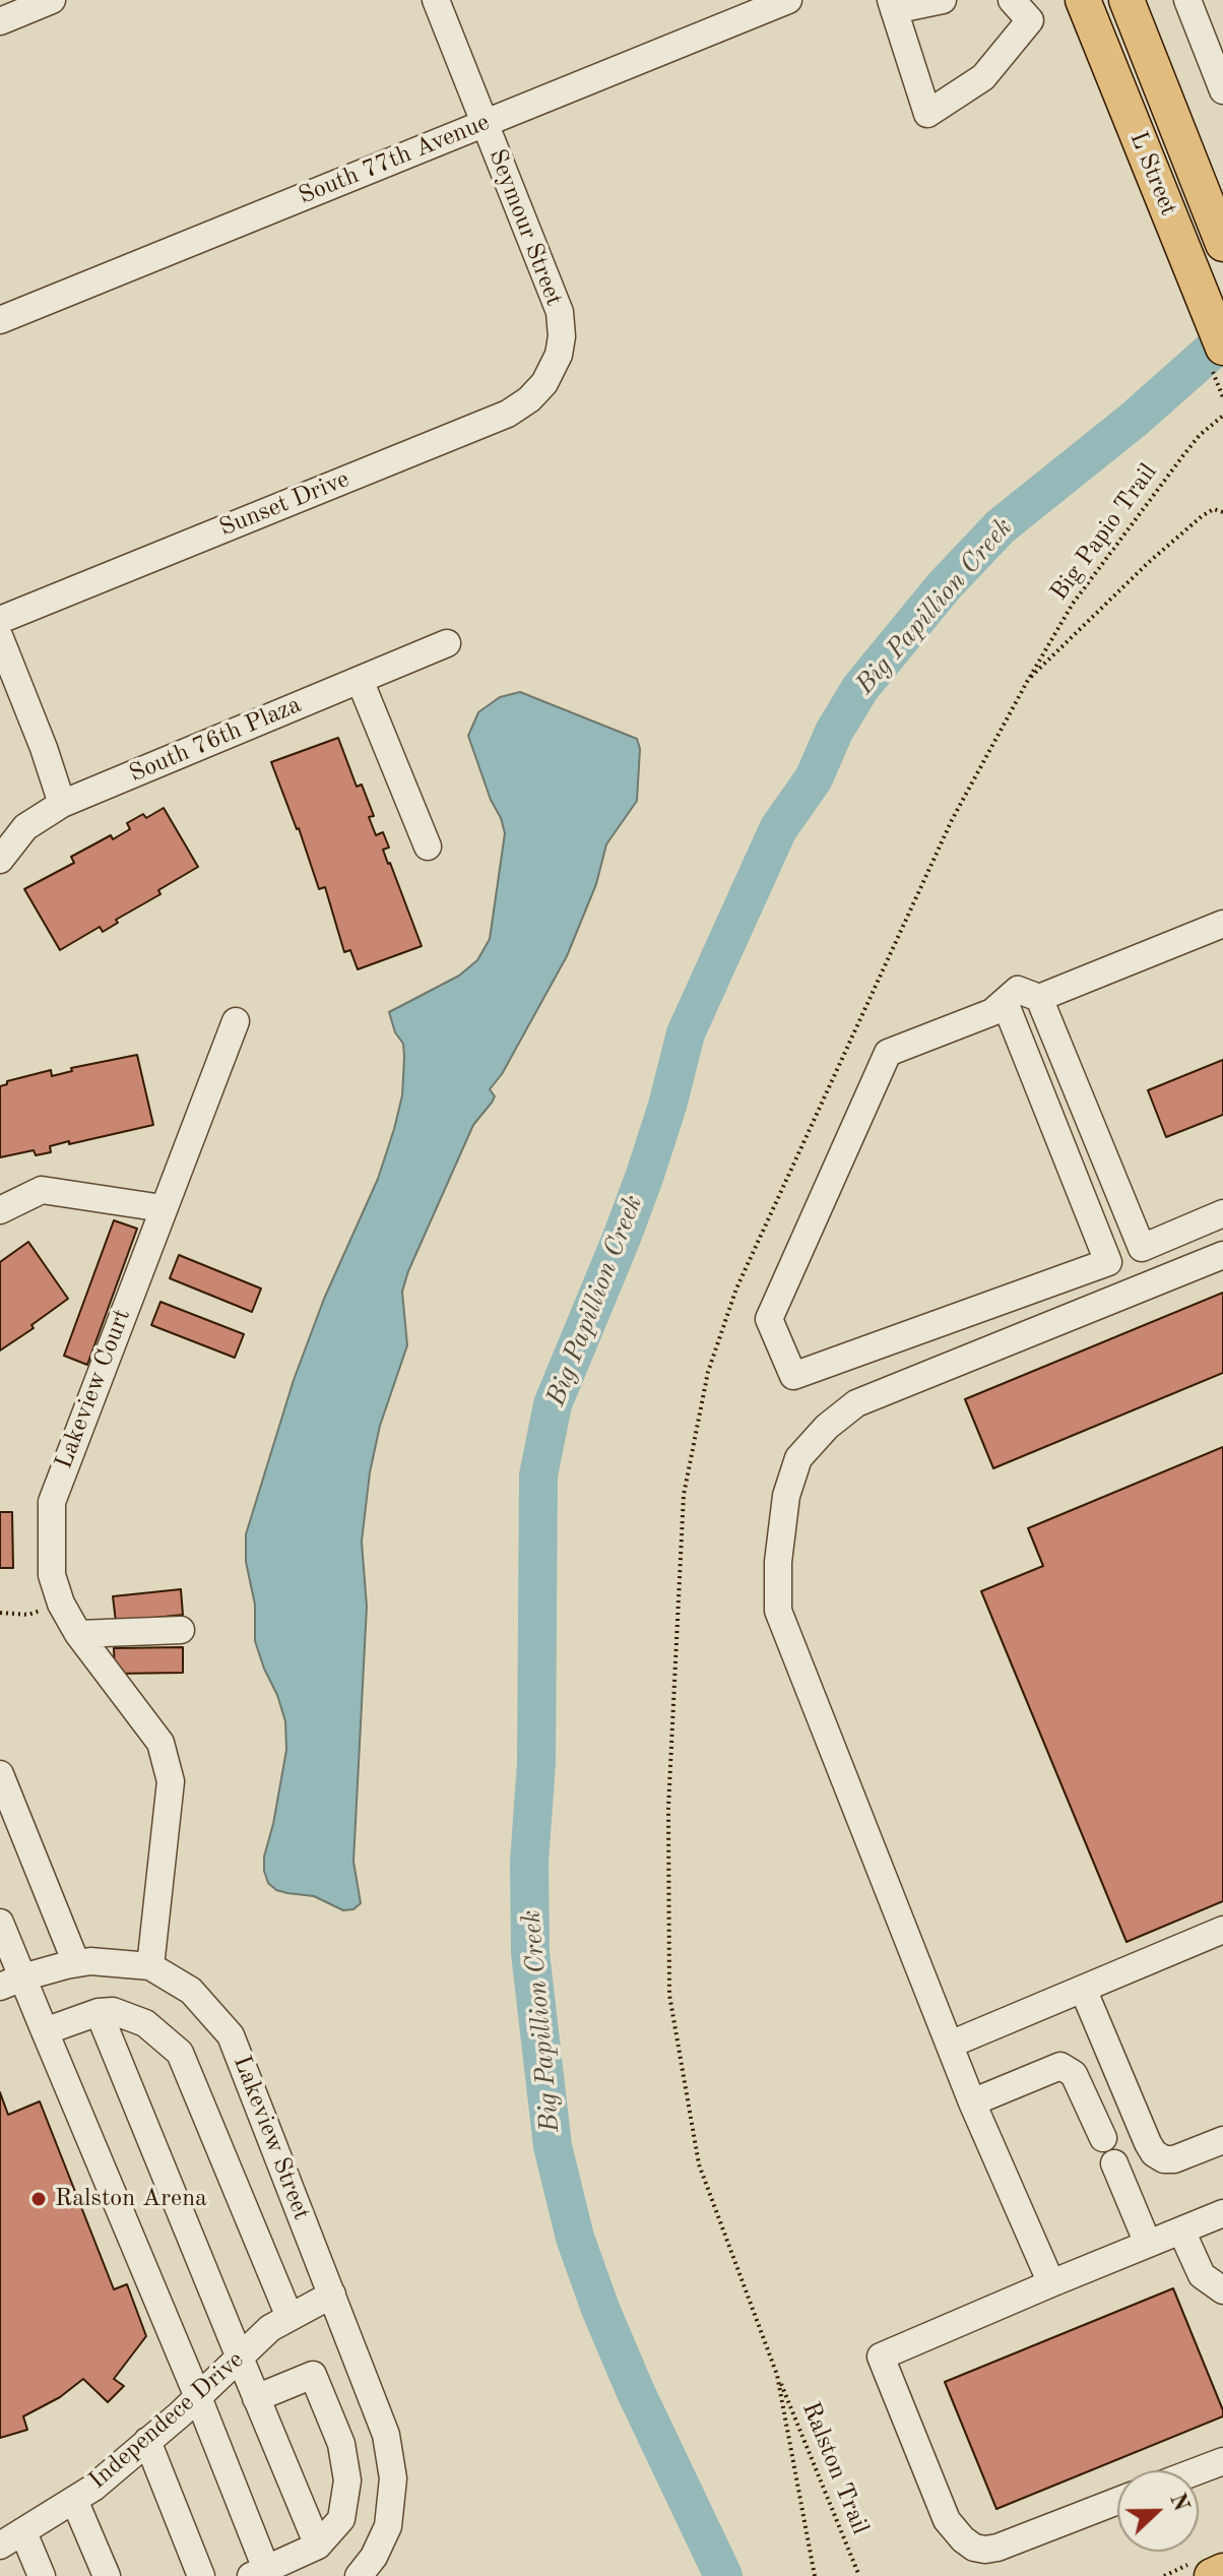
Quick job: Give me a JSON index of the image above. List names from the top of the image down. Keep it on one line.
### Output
{"streets":{"main road":["L Street"],"street":["South 77th Avenue","Seymour Street","Sunset Drive","South 76th Plaza","Lakeview Court","Lakeview Street","Independece Drive"],"path":["Big Papio Trail","Ralston Trail"]},"crossings":[["South 77th Avenue","Seymour Street"],["Seymour Street","Sunset Drive"],["Lakeview Court","Lakeview Street"],["Lakeview Street","Independece Drive"]],"water":["Big Papillion Creek"],"places":["Ralston Arena"],"north":"right"}
